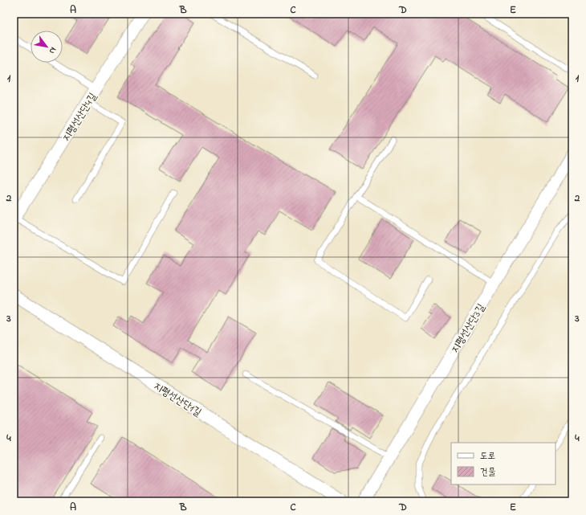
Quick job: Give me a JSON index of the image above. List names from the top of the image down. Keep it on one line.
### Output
{"streets":{"street":["지평선산단4길","지평선산단3길","지평선산단1길"]},"legend":["도로","건물"],"north":"bottom right","grid":{"columns":["A","B","C","D","E"],"rows":["1","2","3","4"]}}
